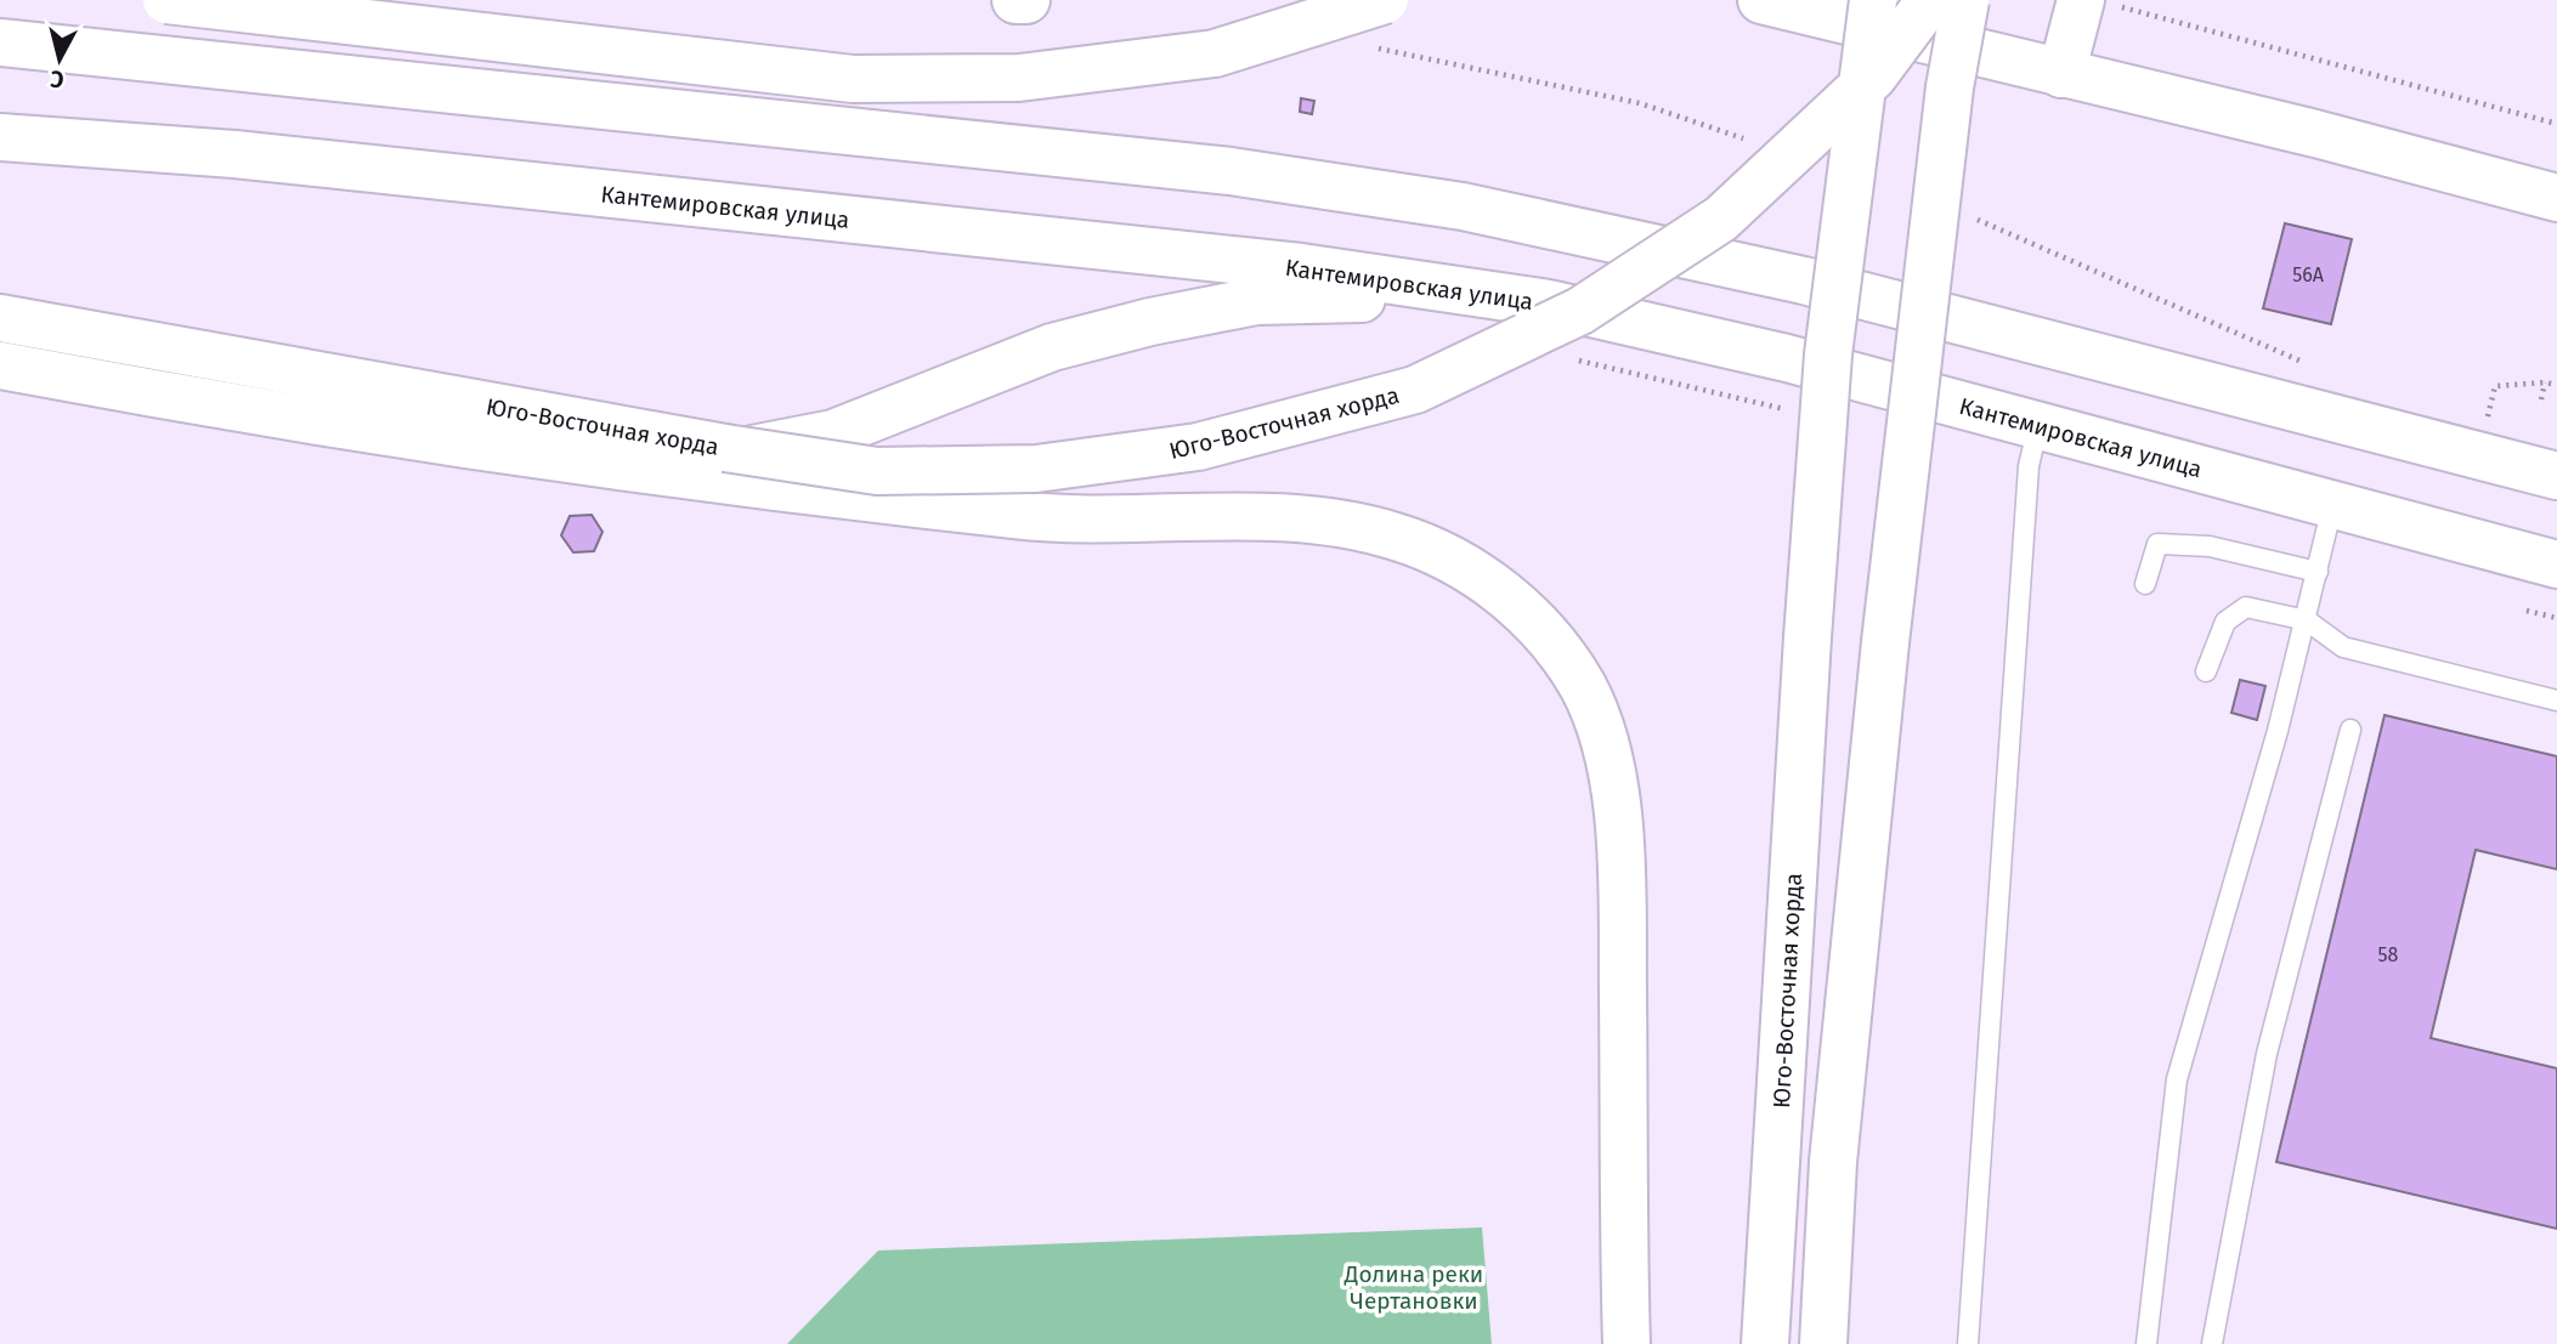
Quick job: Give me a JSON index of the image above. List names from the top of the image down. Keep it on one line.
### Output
{"streets":{"main road":["Кантемировская улица","Юго-Восточная хорда"]},"parks":["Долина реки Чертановки"],"house_numbers":["56А","58"],"north":"bottom"}
